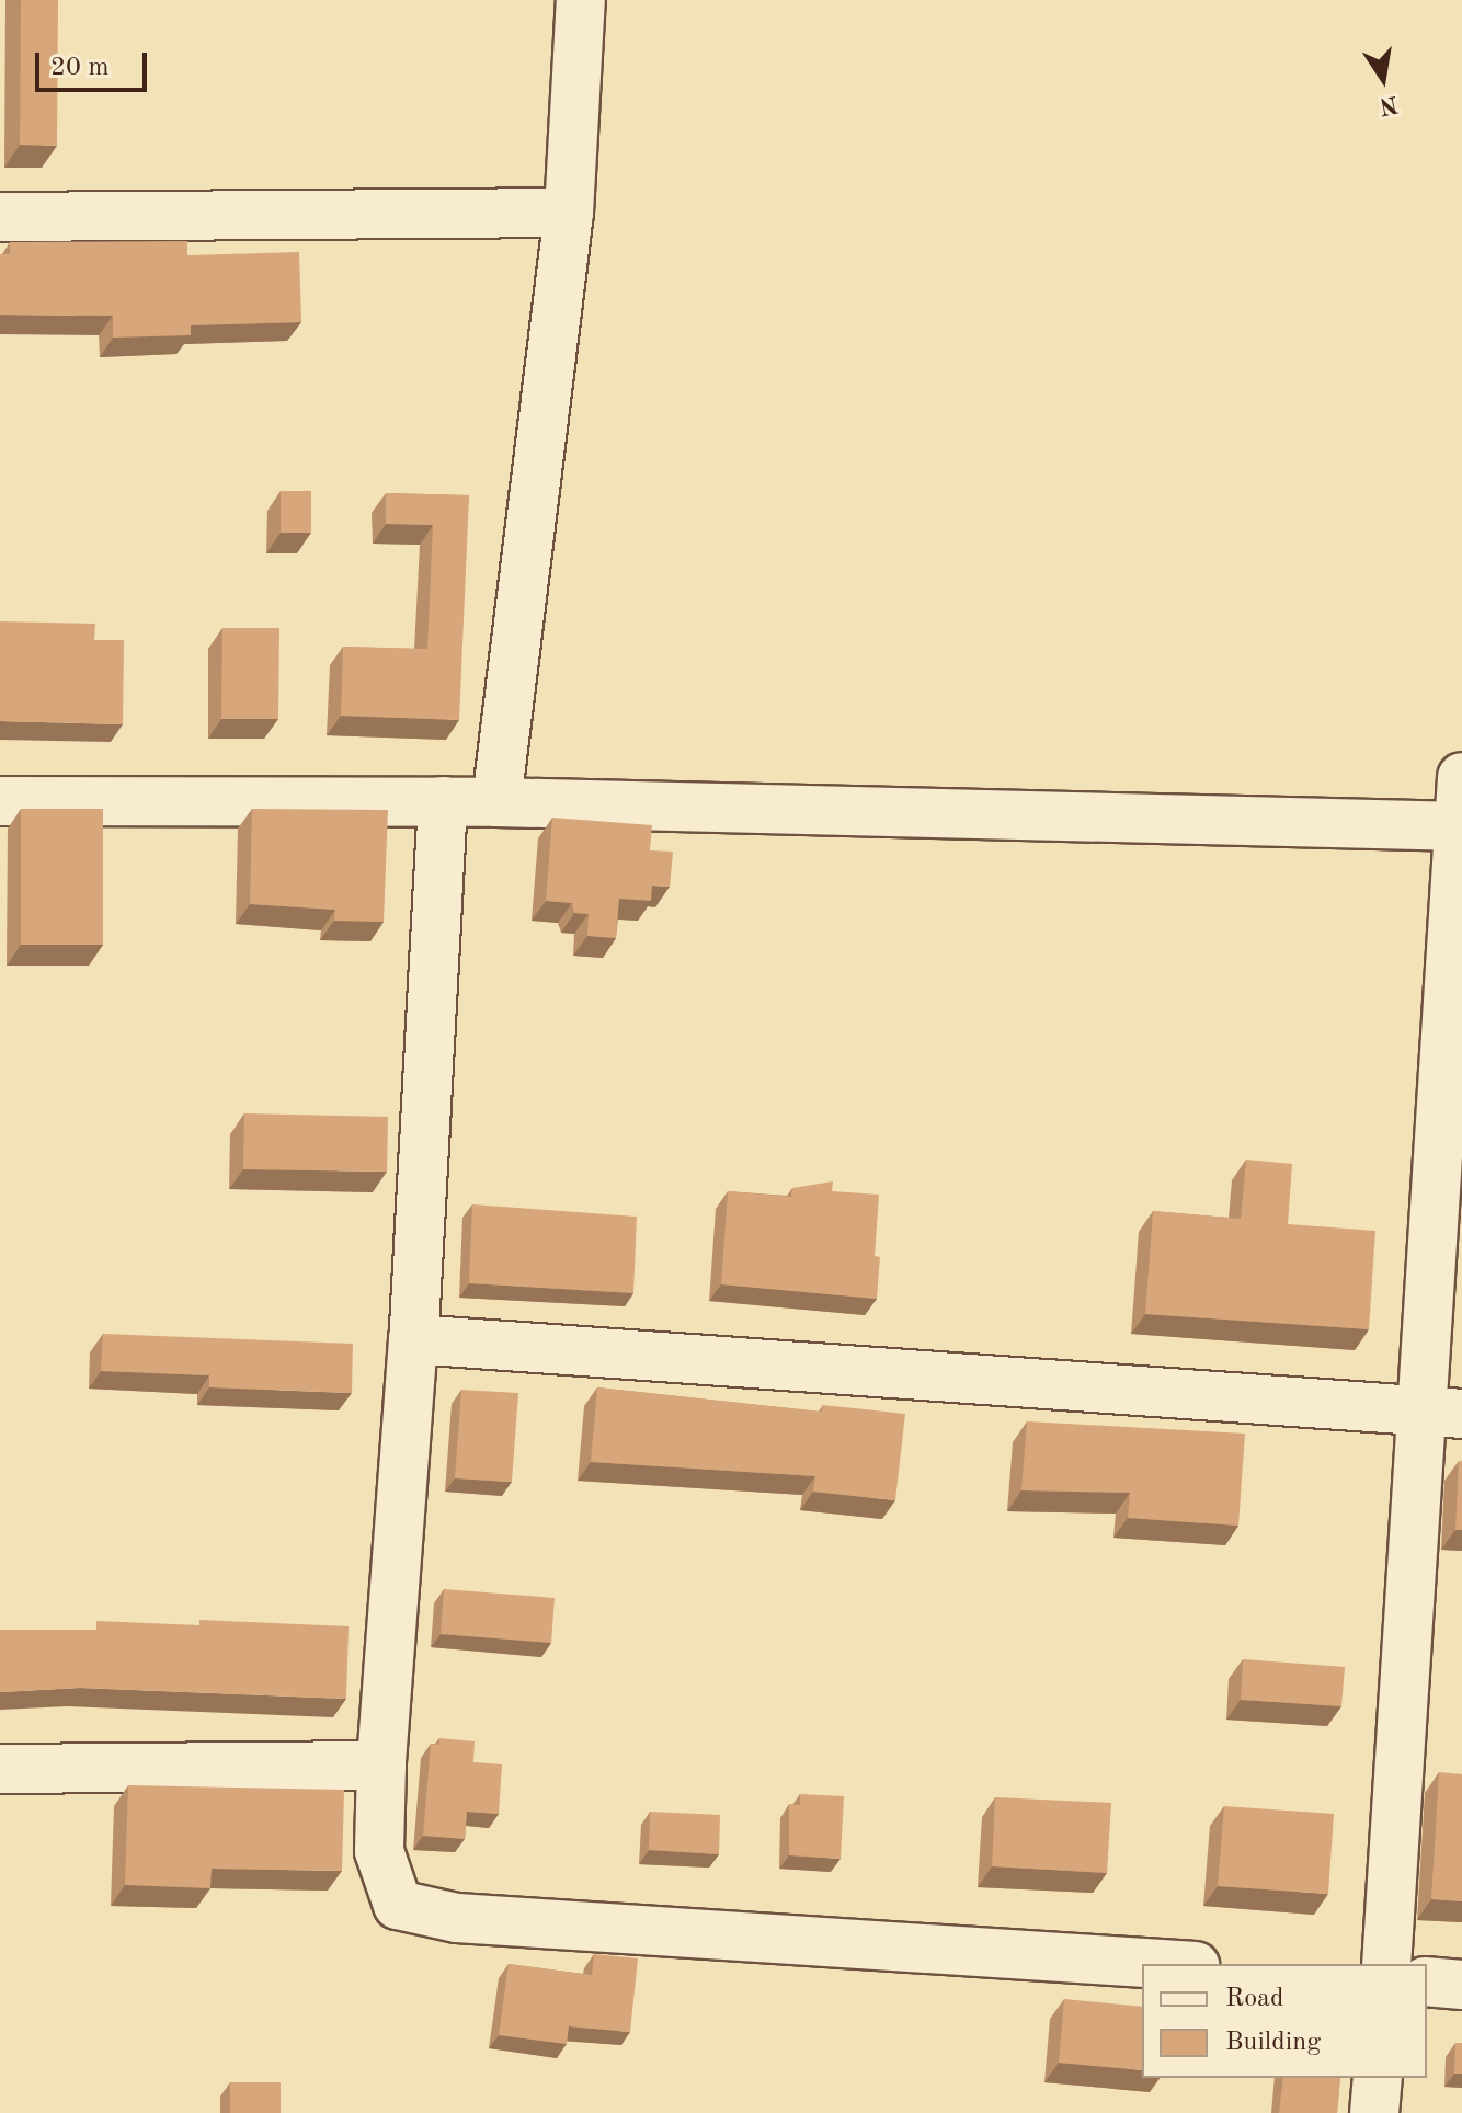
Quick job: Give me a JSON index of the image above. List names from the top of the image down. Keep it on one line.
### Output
{"legend":["Road","Building"],"scale_bar":"20 m","north":"bottom"}
